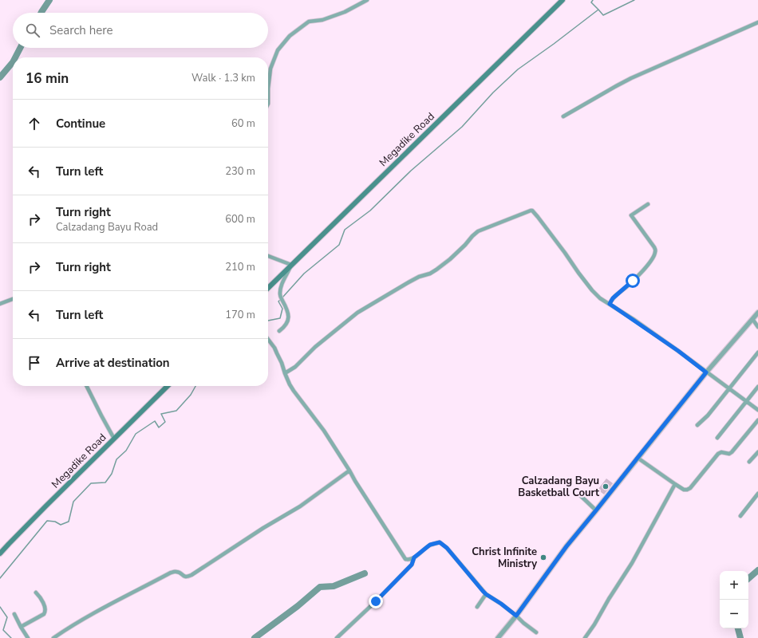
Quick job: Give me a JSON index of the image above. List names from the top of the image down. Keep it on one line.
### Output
{"streets":{"main road":["Megadike Road"]},"places":["Calzadang Bayu Basketball Court","Christ Infinite Ministry"],"page":{"search":"Search here","heading":["16 min","Walk · 1.3 km"],"list":[["Continue","60 m"],["Turn left","230 m"],["Turn right","Calzadang Bayu Road","600 m"],["Turn right","210 m"],["Turn left","170 m"],"Arrive at destination"],"map_buttons":["+","−"]}}
